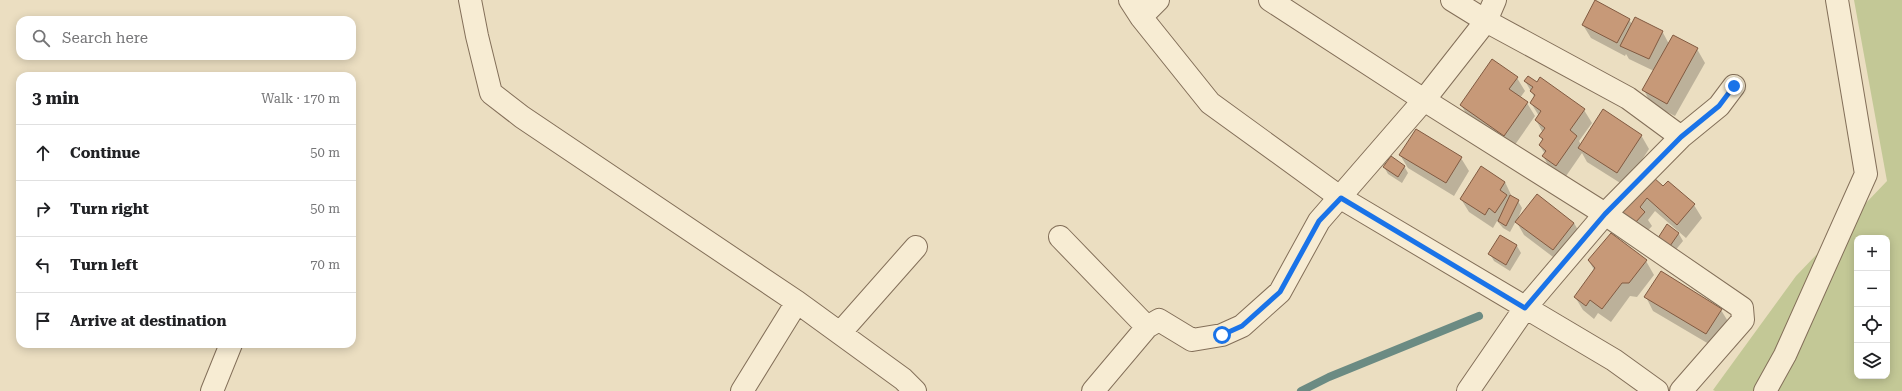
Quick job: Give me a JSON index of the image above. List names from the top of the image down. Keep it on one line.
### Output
{"page":{"search":"Search here","heading":["3 min","Walk · 170 m"],"list":[["Continue","50 m"],["Turn right","50 m"],["Turn left","70 m"],"Arrive at destination"],"map_buttons":["+","−"]}}
